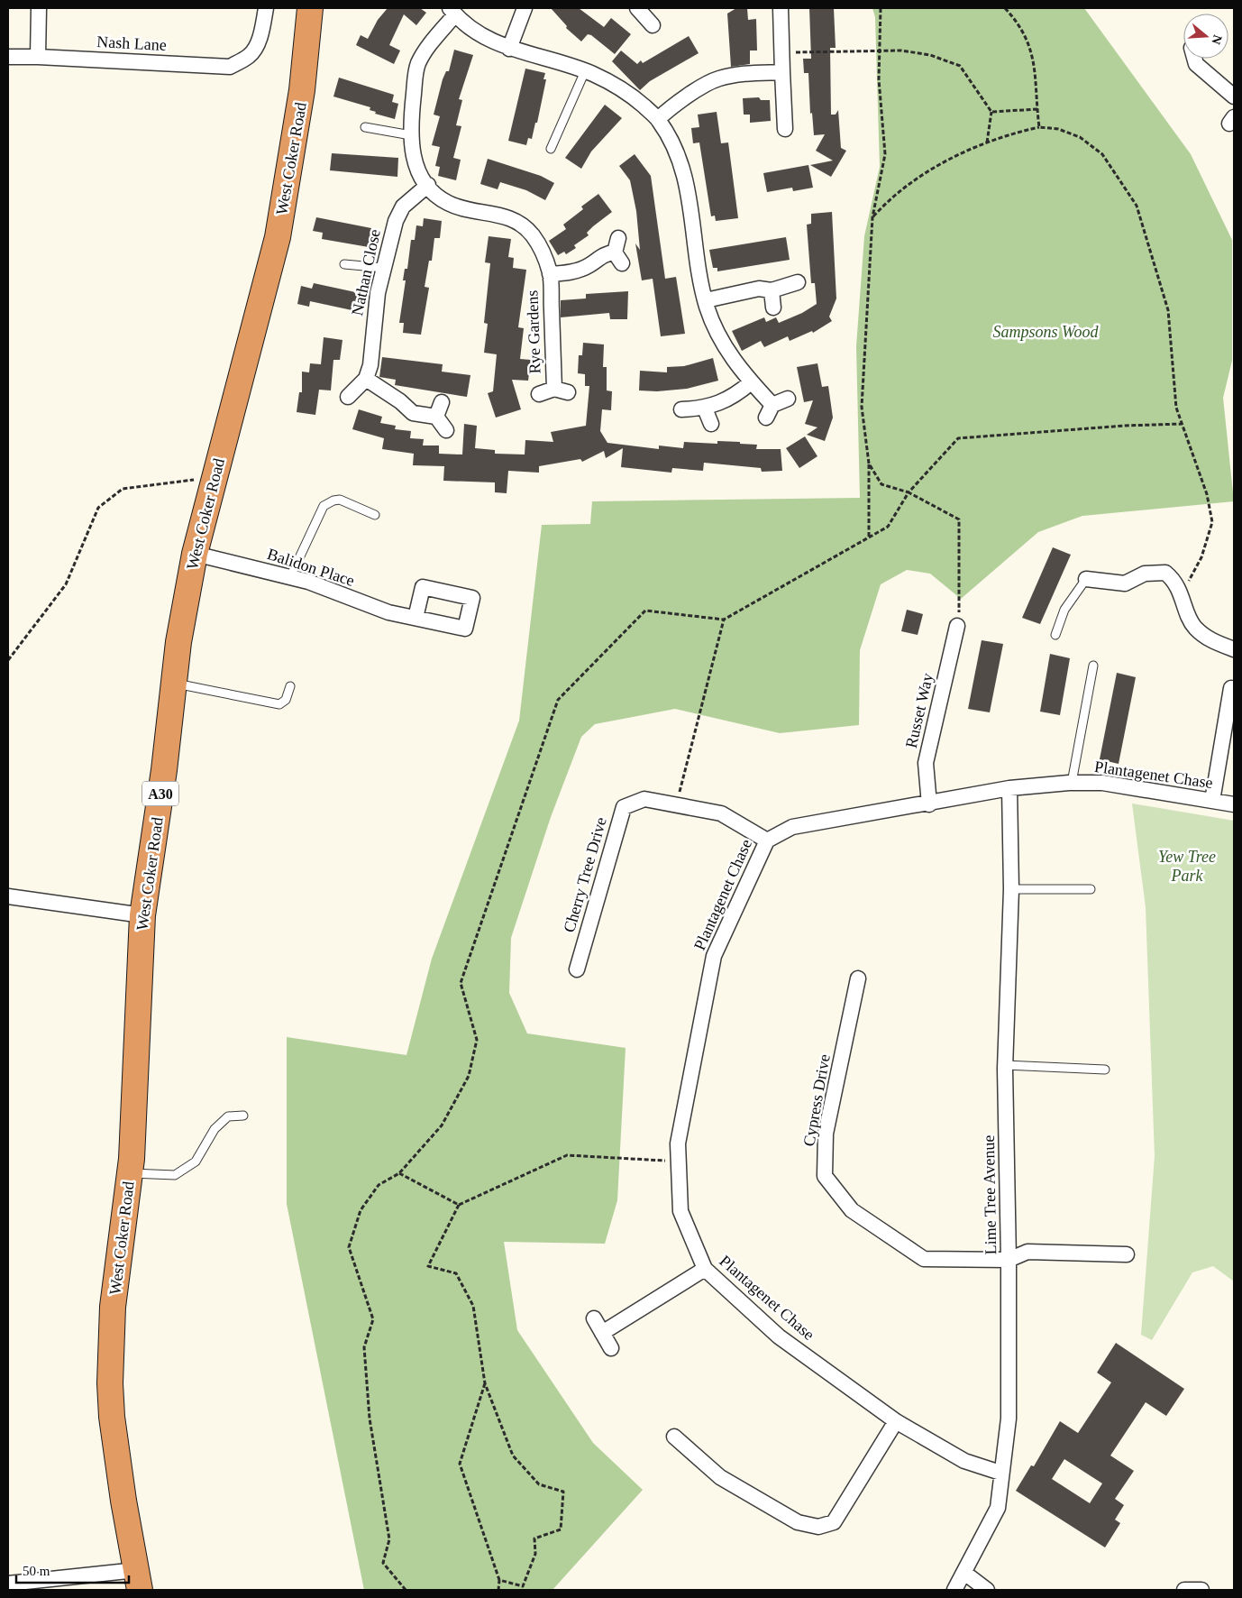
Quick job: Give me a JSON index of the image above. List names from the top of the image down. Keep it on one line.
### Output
{"streets":{"highway":["West Coker Road","A30"],"street":["Nash Lane","Nathan Close","Rye Gardens","Balidon Place","Russet Way","Plantagenet Chase","Cherry Tree Drive","Cypress Drive","Lime Tree Avenue"]},"crossings":[["West Coker Road","Balidon Place"],["Nathan Close","Rye Gardens"],["Russet Way","Plantagenet Chase"],["Plantagenet Chase","Cherry Tree Drive"],["Plantagenet Chase","Lime Tree Avenue"],["Cypress Drive","Lime Tree Avenue"]],"parks":["Sampsons Wood","Yew Tree Park"],"scale_bar":"50 m","north":"right"}
